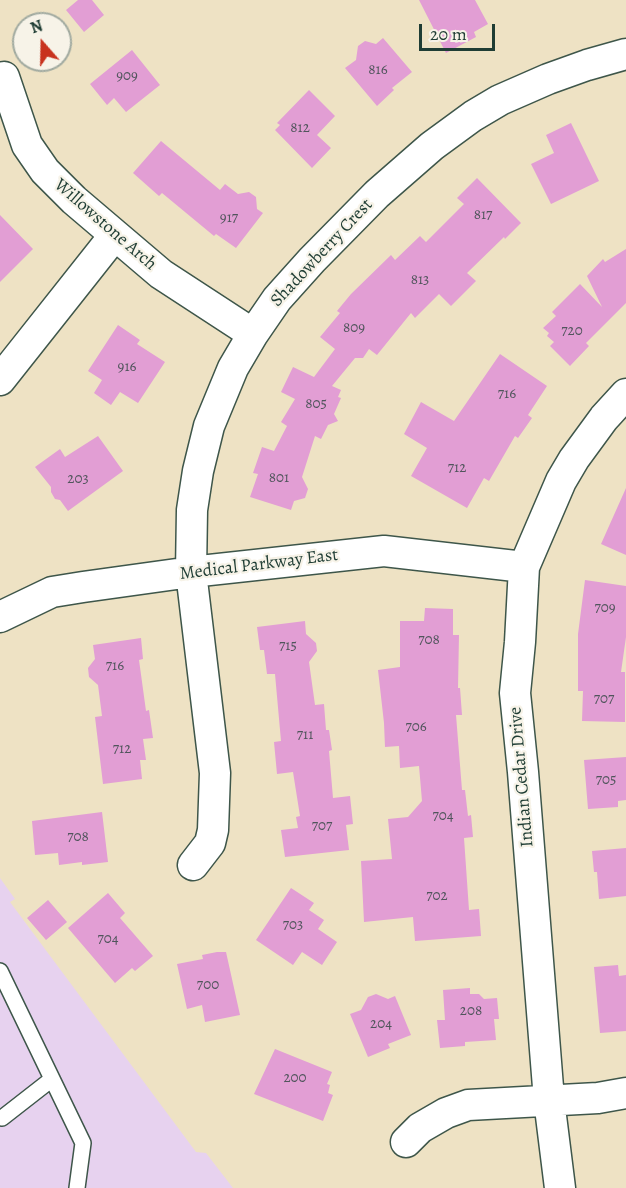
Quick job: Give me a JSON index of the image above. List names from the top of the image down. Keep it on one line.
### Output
{"streets":{"street":["Willowstone Arch","Shadowberry Crest","Medical Parkway East","Indian Cedar Drive"]},"crossings":[["Willowstone Arch","Shadowberry Crest"],["Shadowberry Crest","Medical Parkway East"],["Medical Parkway East","Indian Cedar Drive"]],"house_numbers":["816","909","812","817","917","813","809","720","916","716","805","712","801","203","709","708","715","716","707","706","711","712","705","704","707","708","702","703","704","700","208","204","200"],"scale_bar":"20 m","north":"top"}
